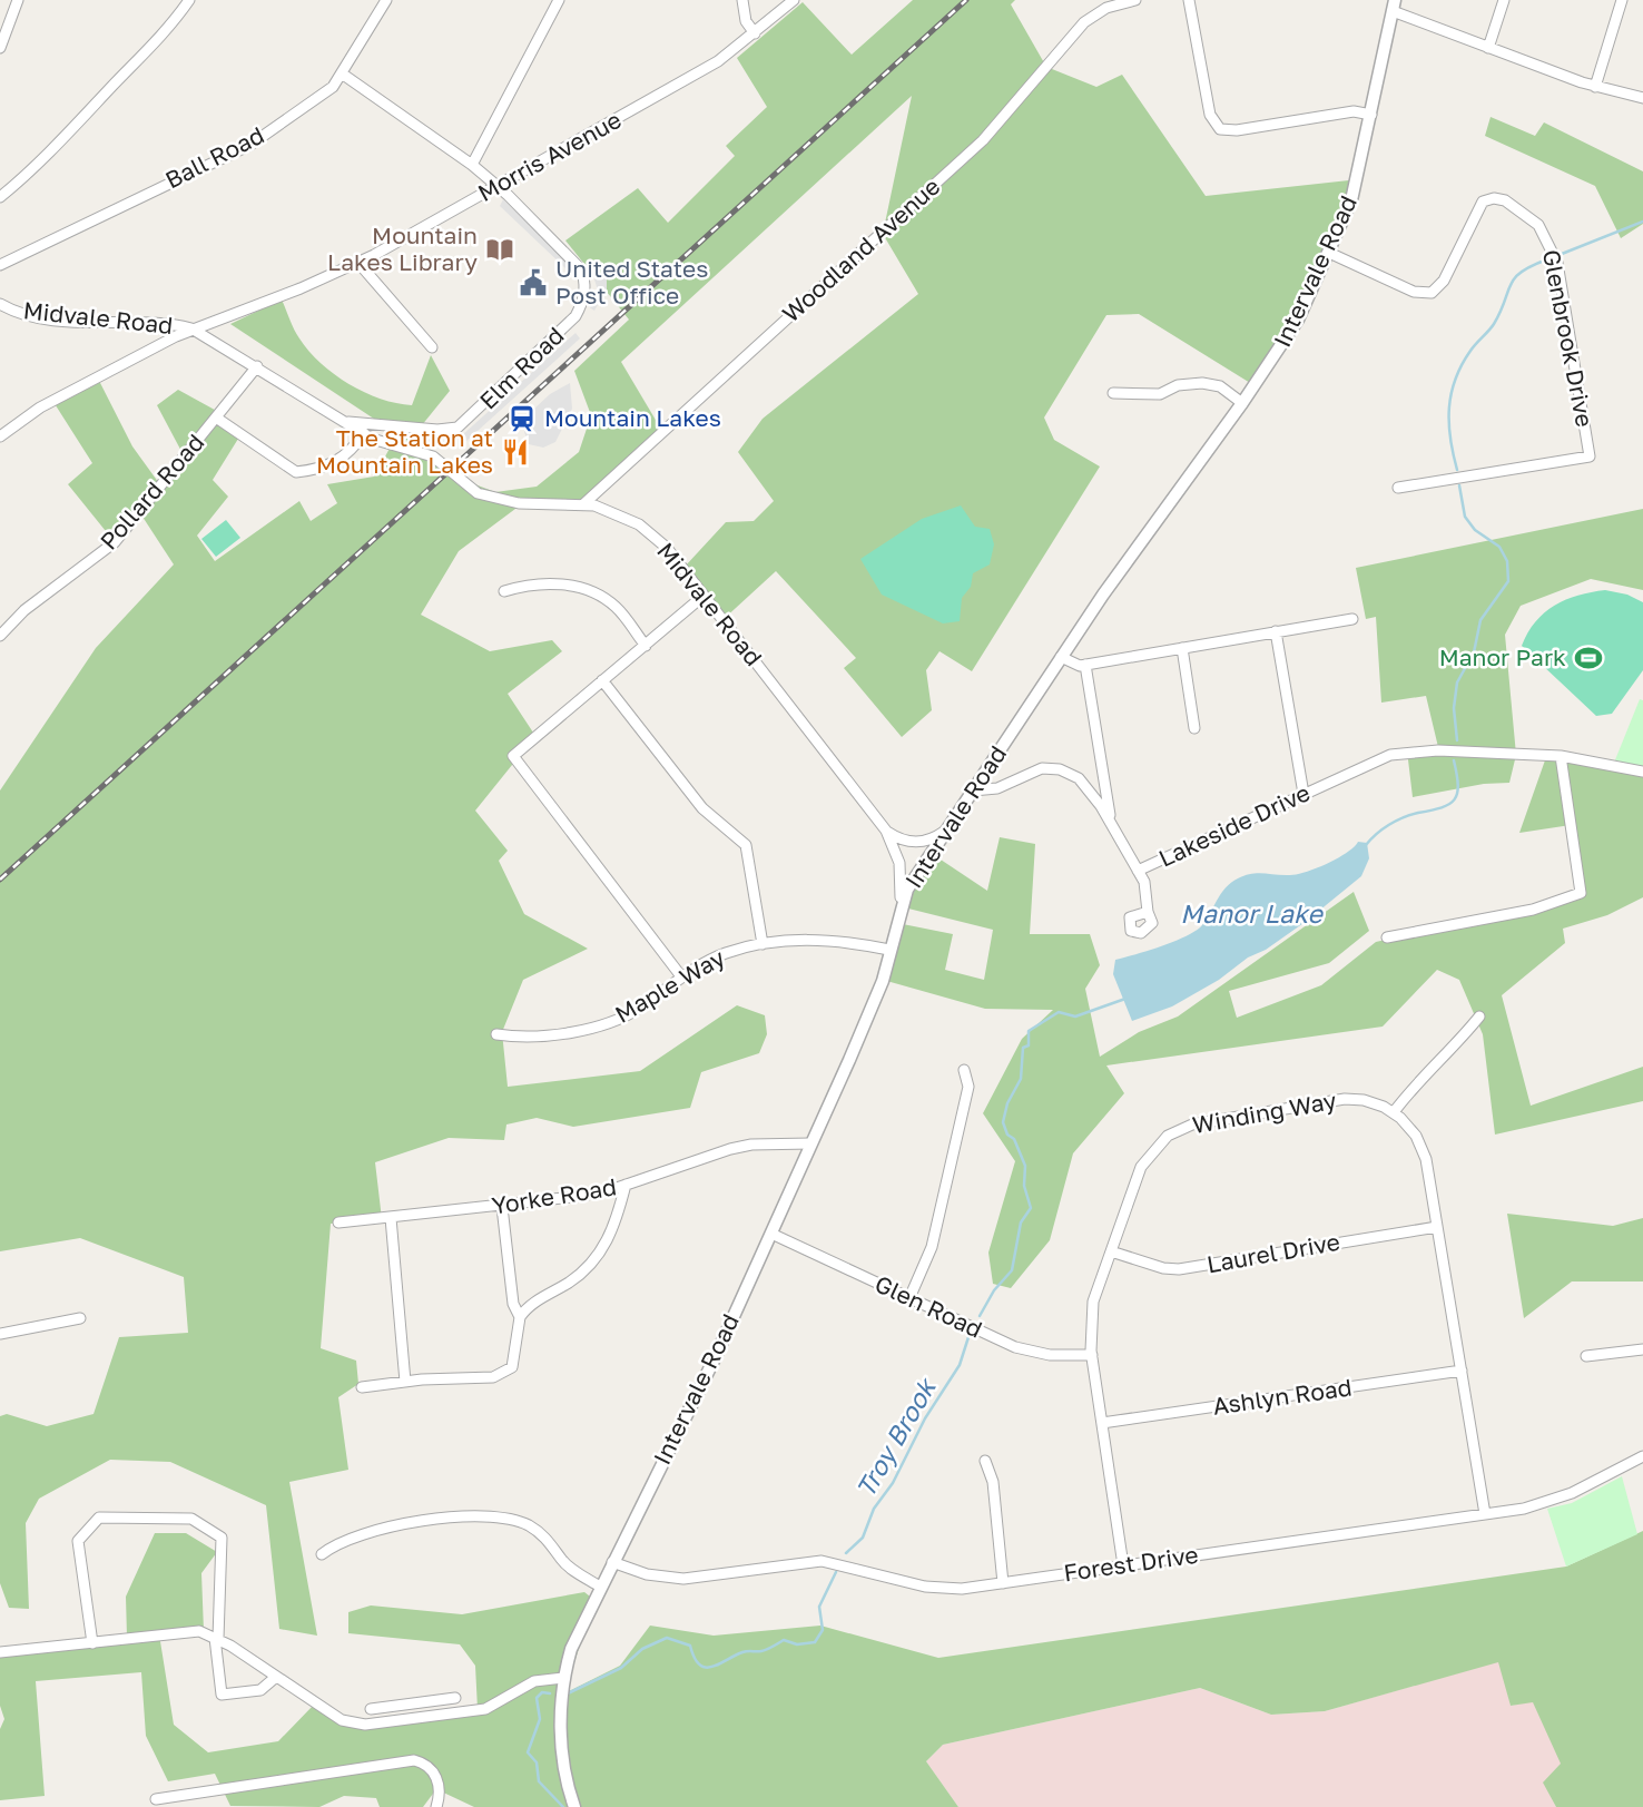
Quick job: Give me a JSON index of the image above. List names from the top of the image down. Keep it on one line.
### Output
{"streets":{"street":["Morris Avenue","Ball Road","Woodland Avenue","Intervale Road","Midvale Road","Glenbrook Drive","Elm Road","Pollard Road","Lakeside Drive","Maple Way","Winding Way","Yorke Road","Laurel Drive","Glen Road","Ashlyn Road","Forest Drive"]},"crossings":[["Morris Avenue","Midvale Road"],["Morris Avenue","Elm Road"],["Ball Road","Elm Road"],["Woodland Avenue","Midvale Road"],["Intervale Road","Midvale Road"],["Intervale Road","Glenbrook Drive"],["Intervale Road","Lakeside Drive"],["Intervale Road","Maple Way"],["Intervale Road","Yorke Road"],["Intervale Road","Glen Road"],["Intervale Road","Forest Drive"],["Midvale Road","Elm Road"],["Midvale Road","Pollard Road"],["Winding Way","Laurel Drive"],["Winding Way","Glen Road"],["Winding Way","Ashlyn Road"],["Winding Way","Forest Drive"]],"water":["Manor Lake","Troy Brook"],"places":{"library":["Mountain Lakes Library"],"public building":["United States Post Office"],"station":["Mountain Lakes"],"restaurant":["The Station at Mountain Lakes"],"sports":["Manor Park"]}}
